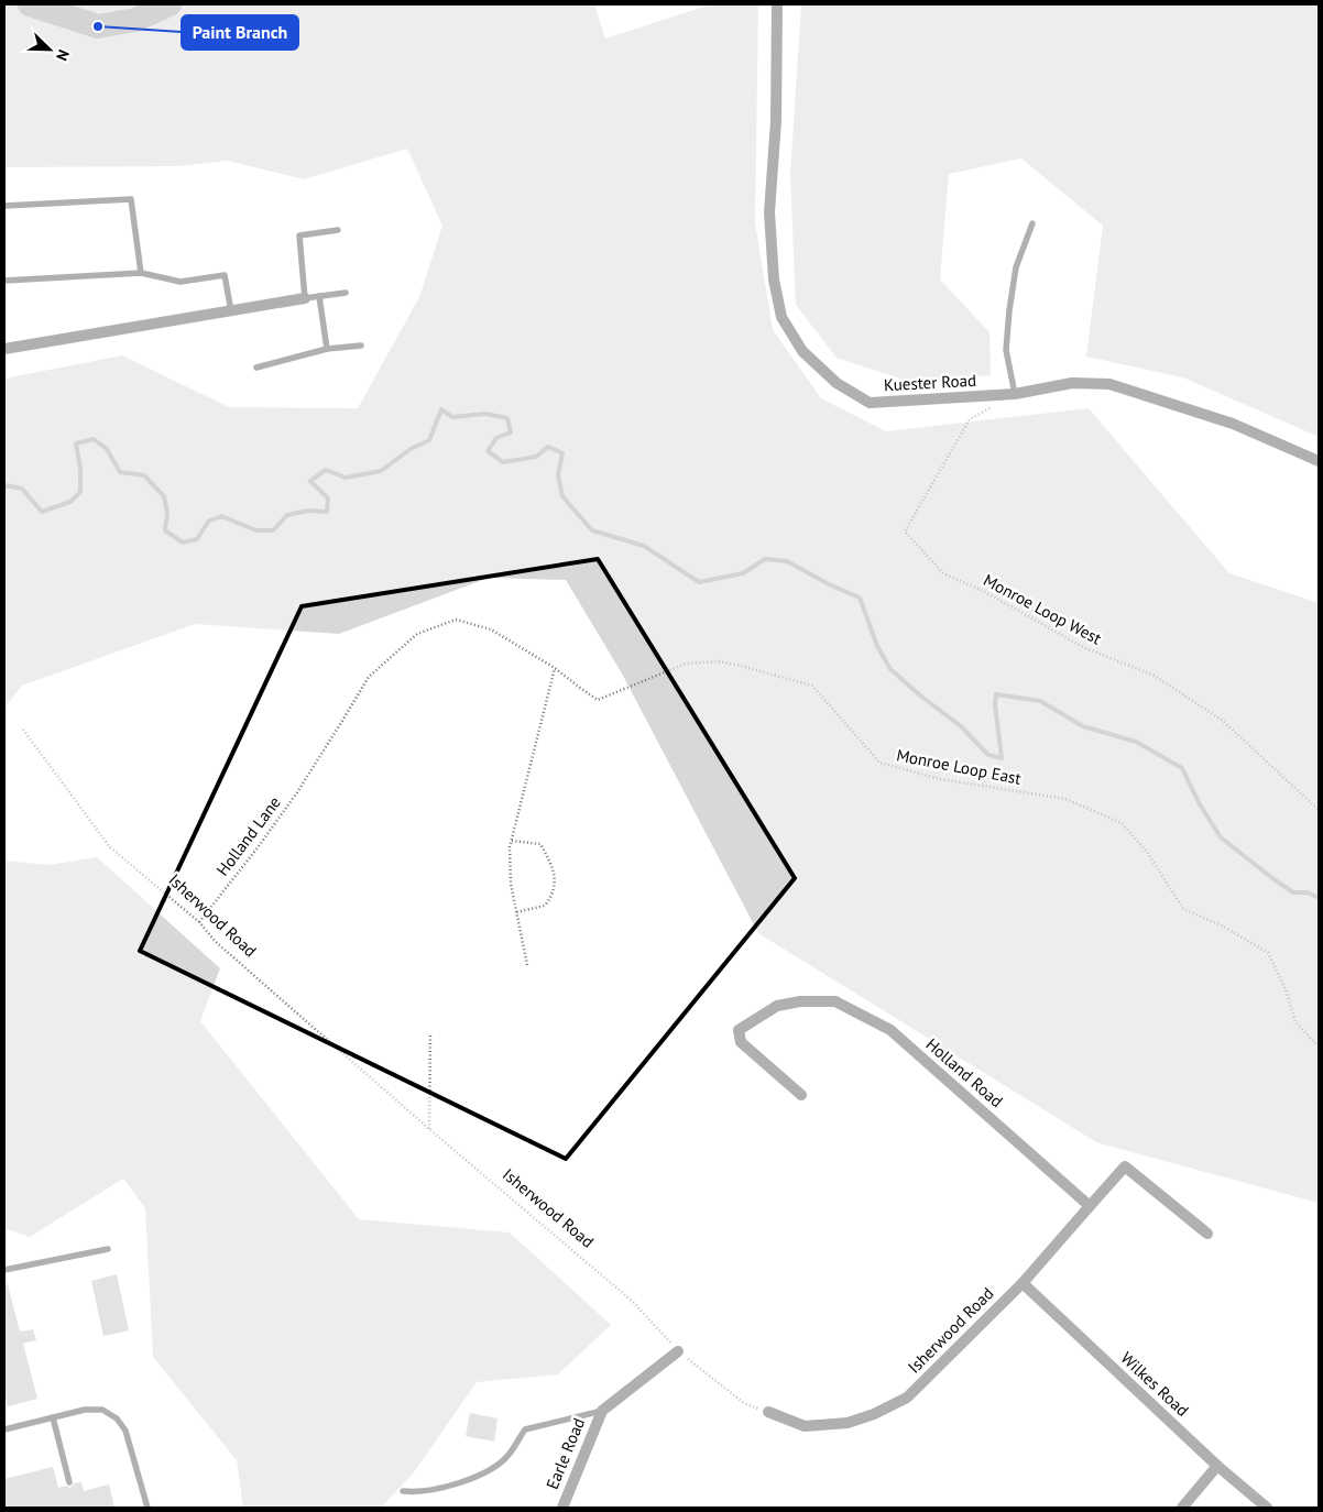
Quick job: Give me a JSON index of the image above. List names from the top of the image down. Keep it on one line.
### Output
{"streets":{"street":["Kuester Road","Isherwood Road","Holland Road","Wilkes Road","Earle Road"],"path":["Monroe Loop West","Monroe Loop East","Holland Lane"]},"crossings":[["Monroe Loop East","Holland Lane"],["Holland Lane","Isherwood Road"],["Isherwood Road","Holland Road"],["Isherwood Road","Wilkes Road"],["Isherwood Road","Earle Road"]],"places":["Paint Branch"],"north":"bottom right"}
